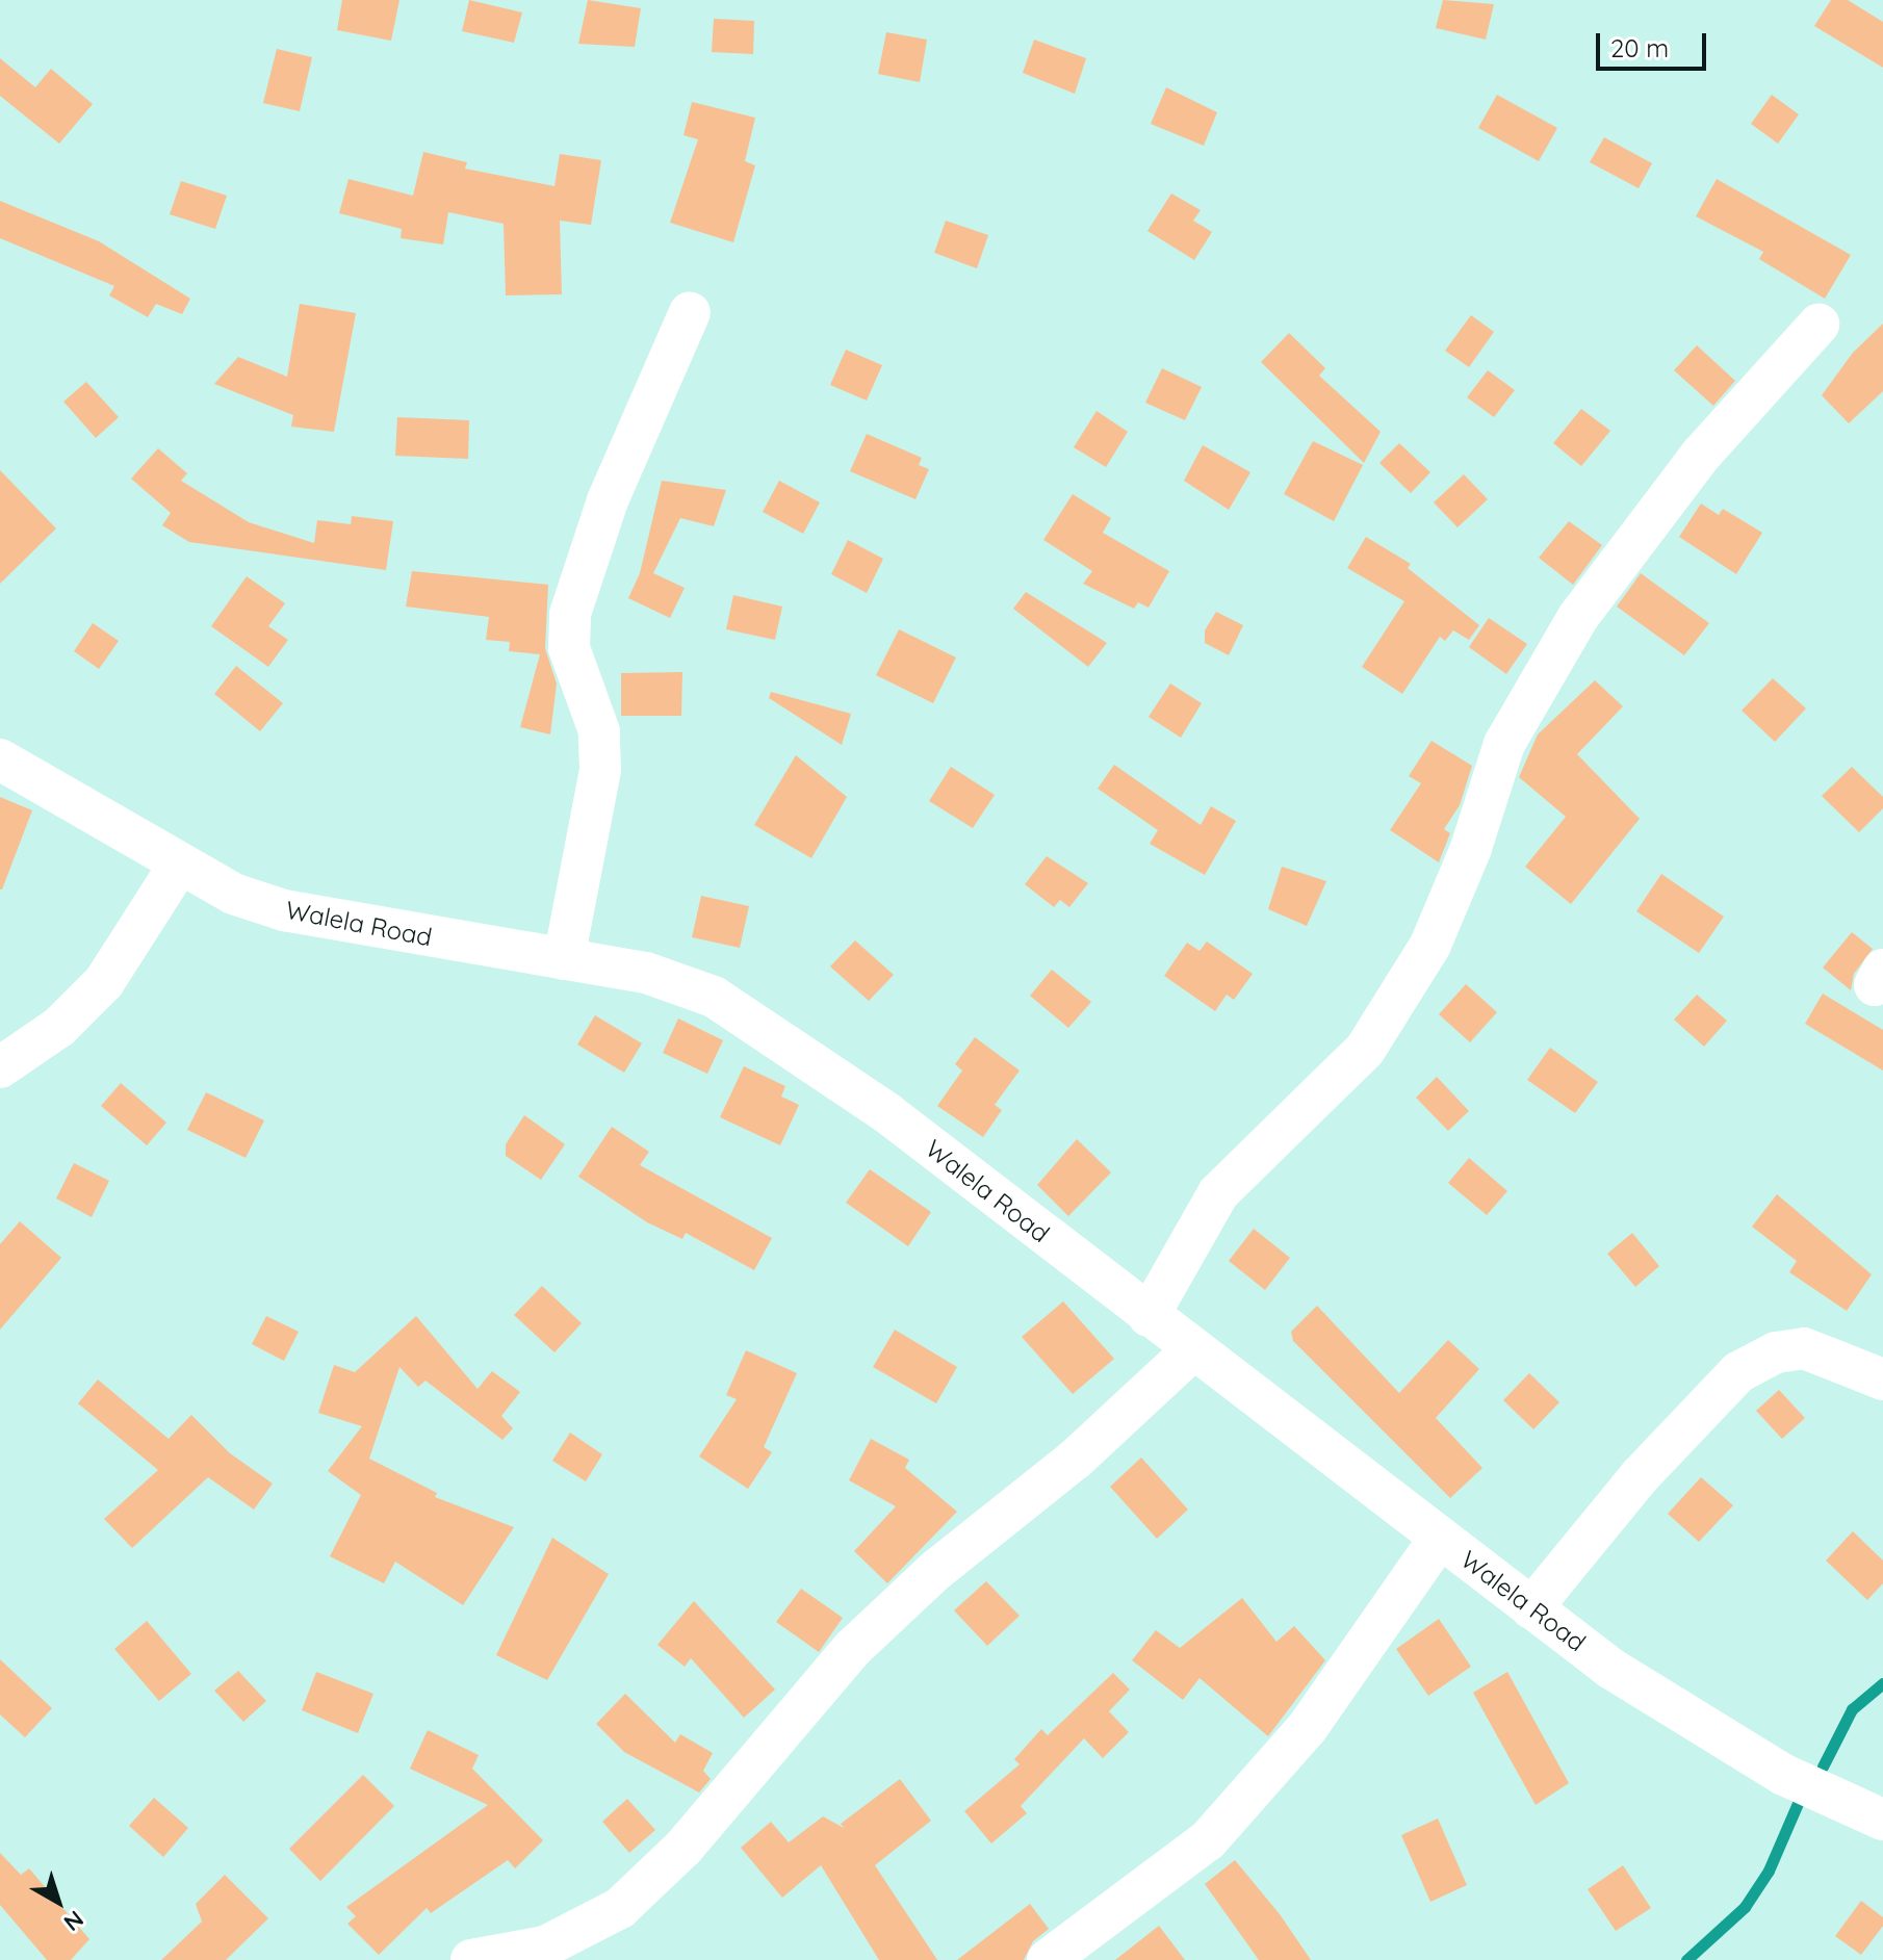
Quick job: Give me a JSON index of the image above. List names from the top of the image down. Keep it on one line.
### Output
{"streets":{"street":["Walela Road"]},"scale_bar":"20 m","north":"bottom right"}
